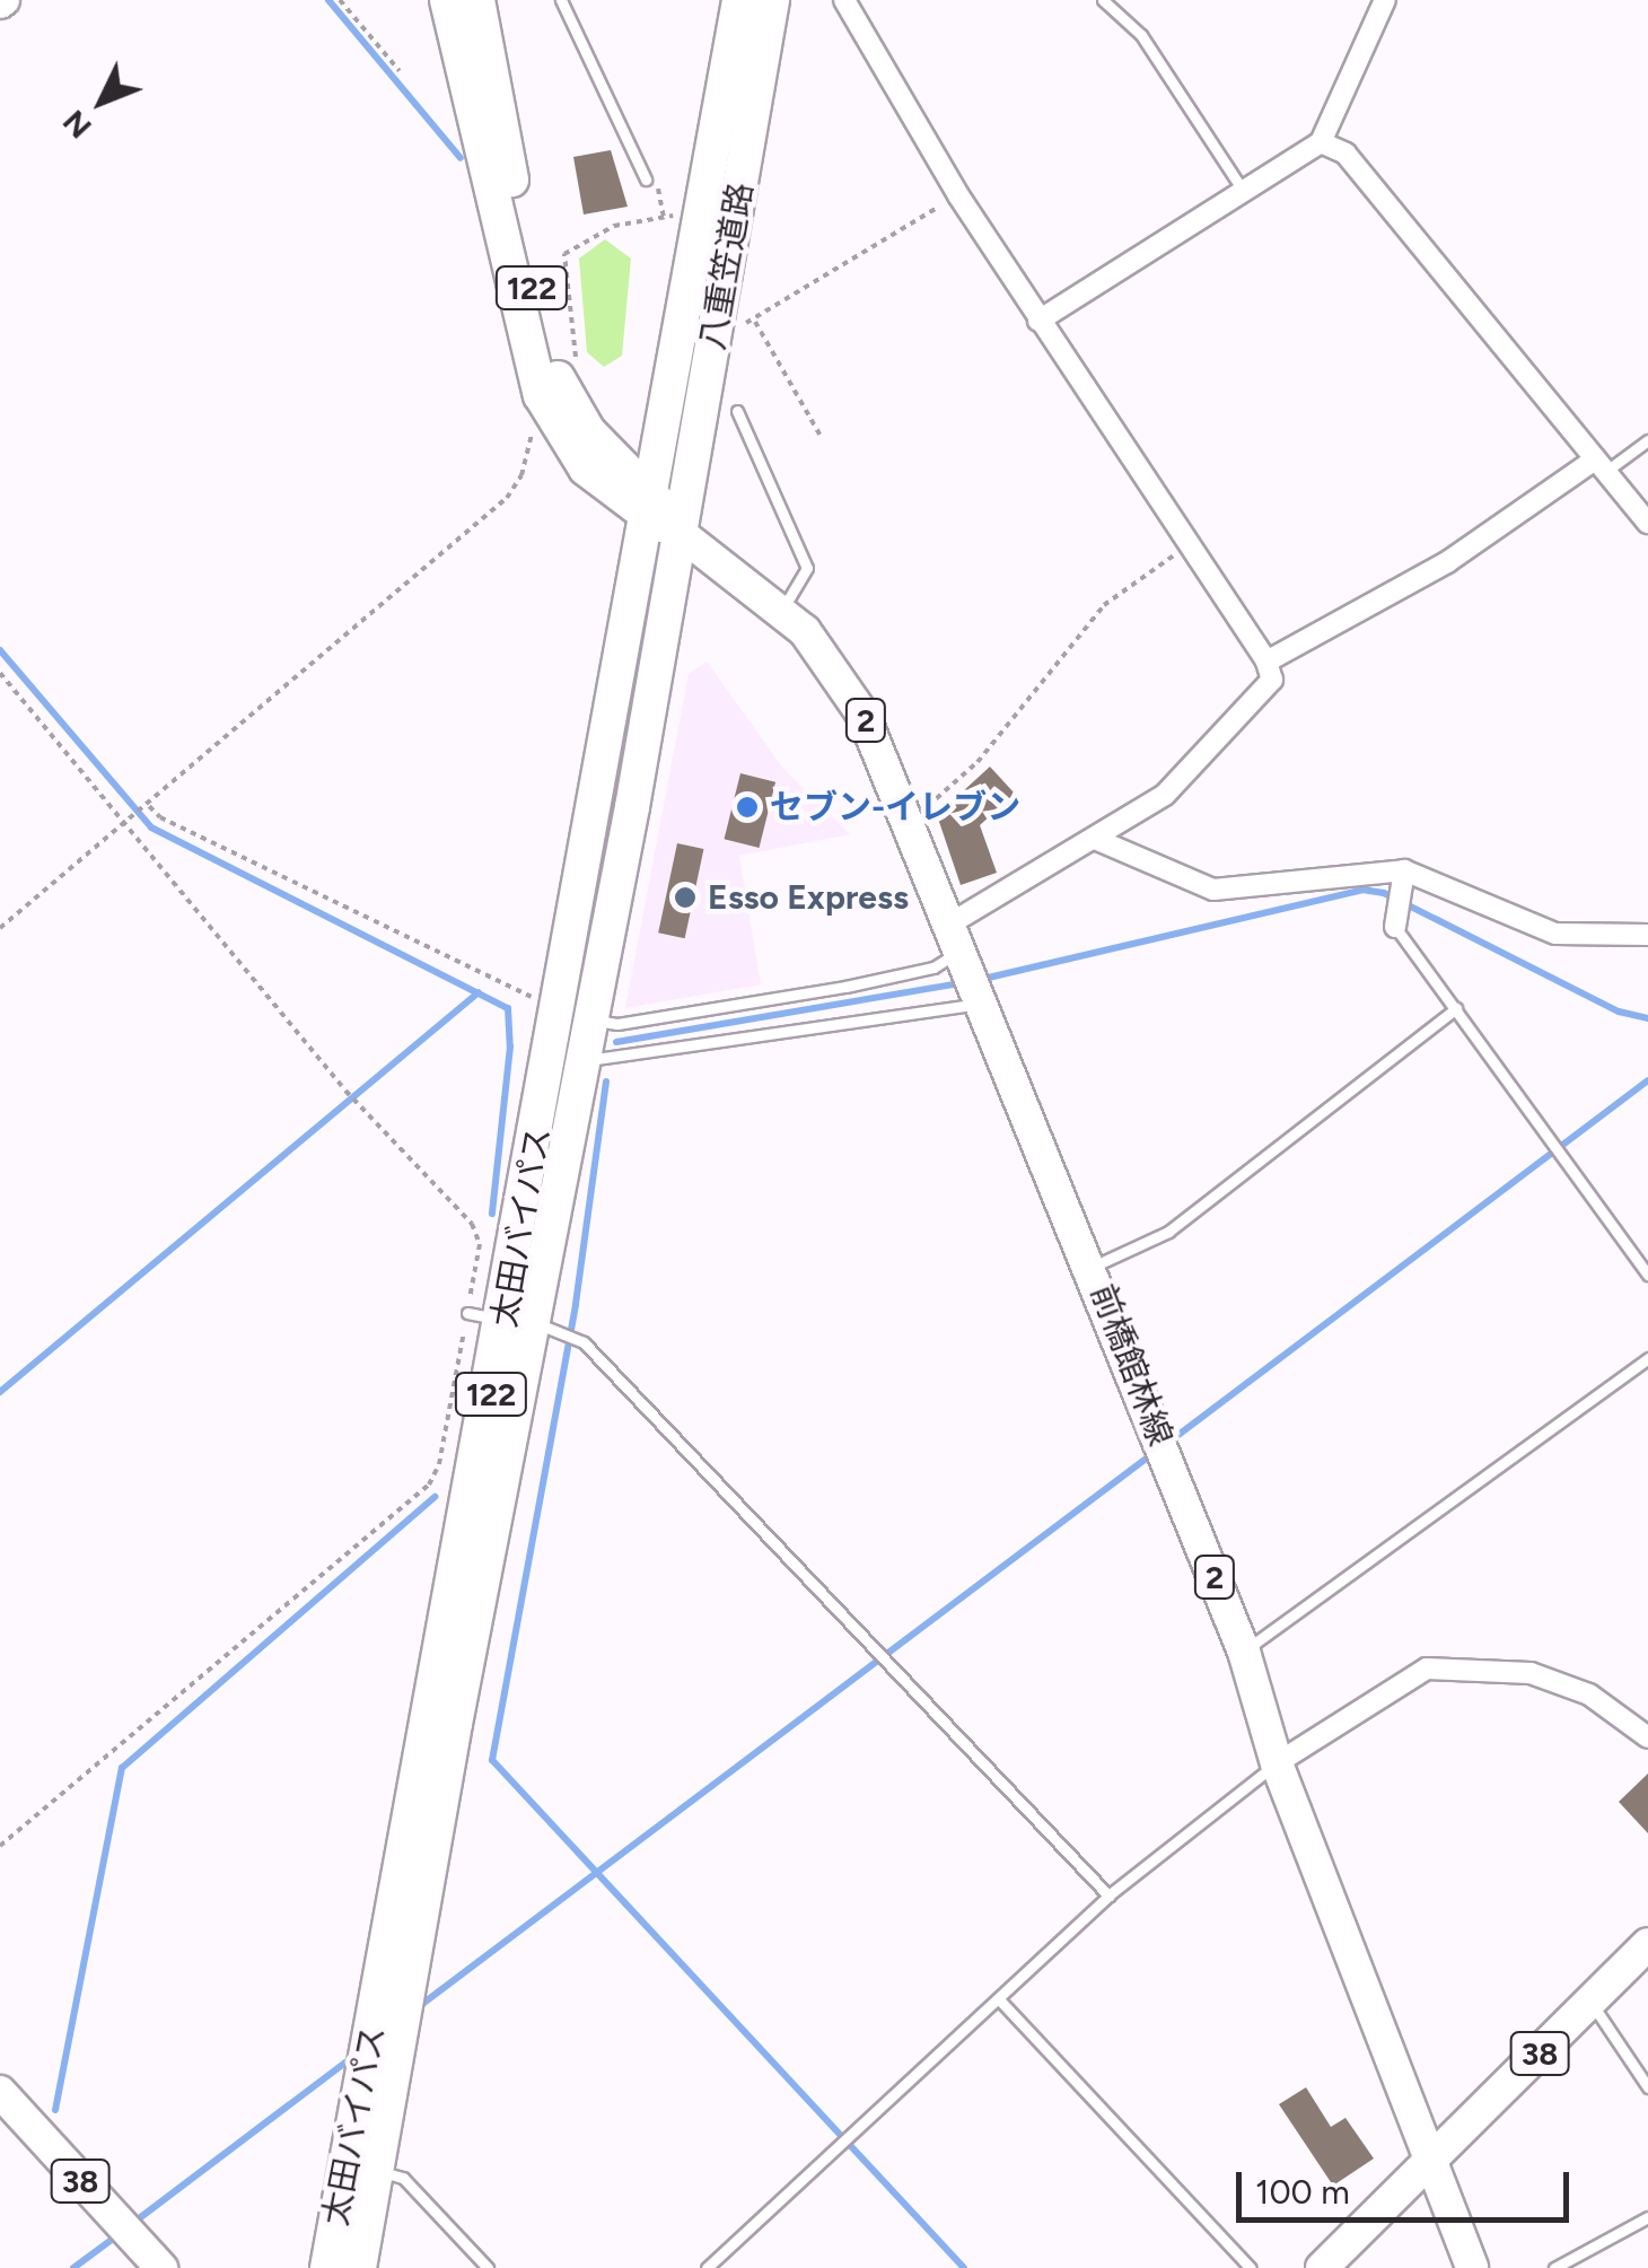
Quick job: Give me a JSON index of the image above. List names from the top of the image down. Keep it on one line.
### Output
{"streets":{"highway":["八重笠道路","122","太田バイパス"],"main road":["2","前橋館林線","38"]},"crossings":[["八重笠道路","122"],["八重笠道路","太田バイパス"],["八重笠道路","前橋館林線"],["122","太田バイパス"],["122","前橋館林線"],["太田バイパス","前橋館林線"],["前橋館林線","38"]],"places":["セブン-イレブン","Esso Express"],"scale_bar":"100 m","north":"bottom left"}
